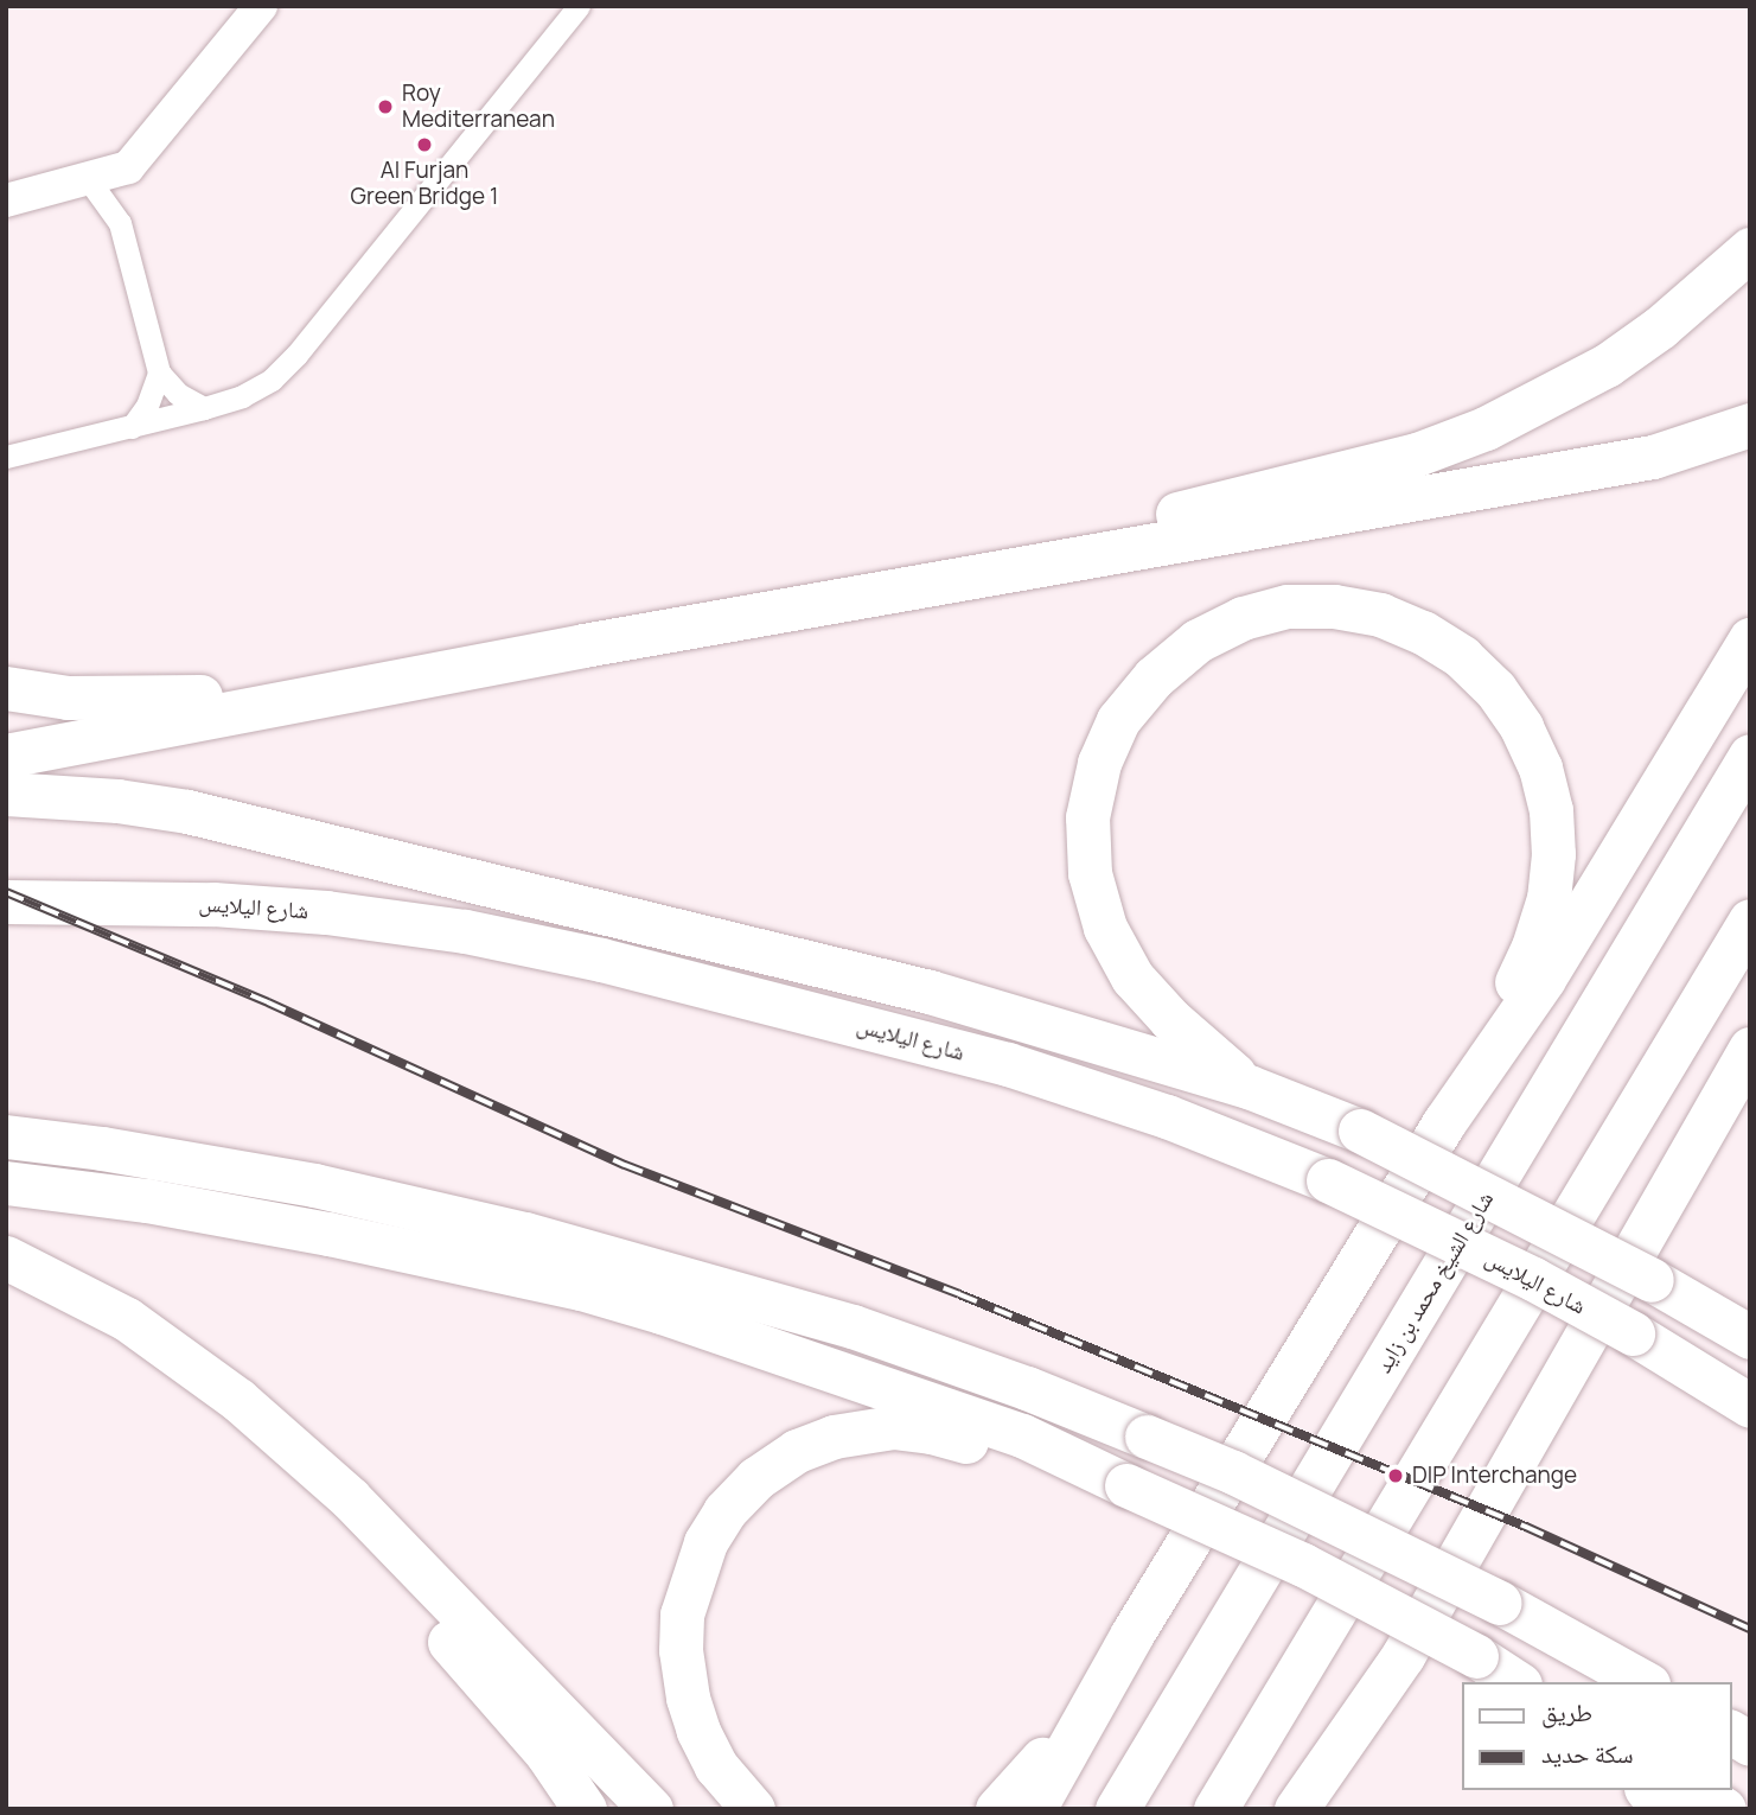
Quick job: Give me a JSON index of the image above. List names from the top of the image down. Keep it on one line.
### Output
{"streets":{"highway":["شارع اليلايس","شارع الشيخ محمد بن زايد"]},"places":["Roy Mediterranean","Al Furjan Green Bridge 1","DIP Interchange"],"legend":["طريق","سكة حديد"]}
